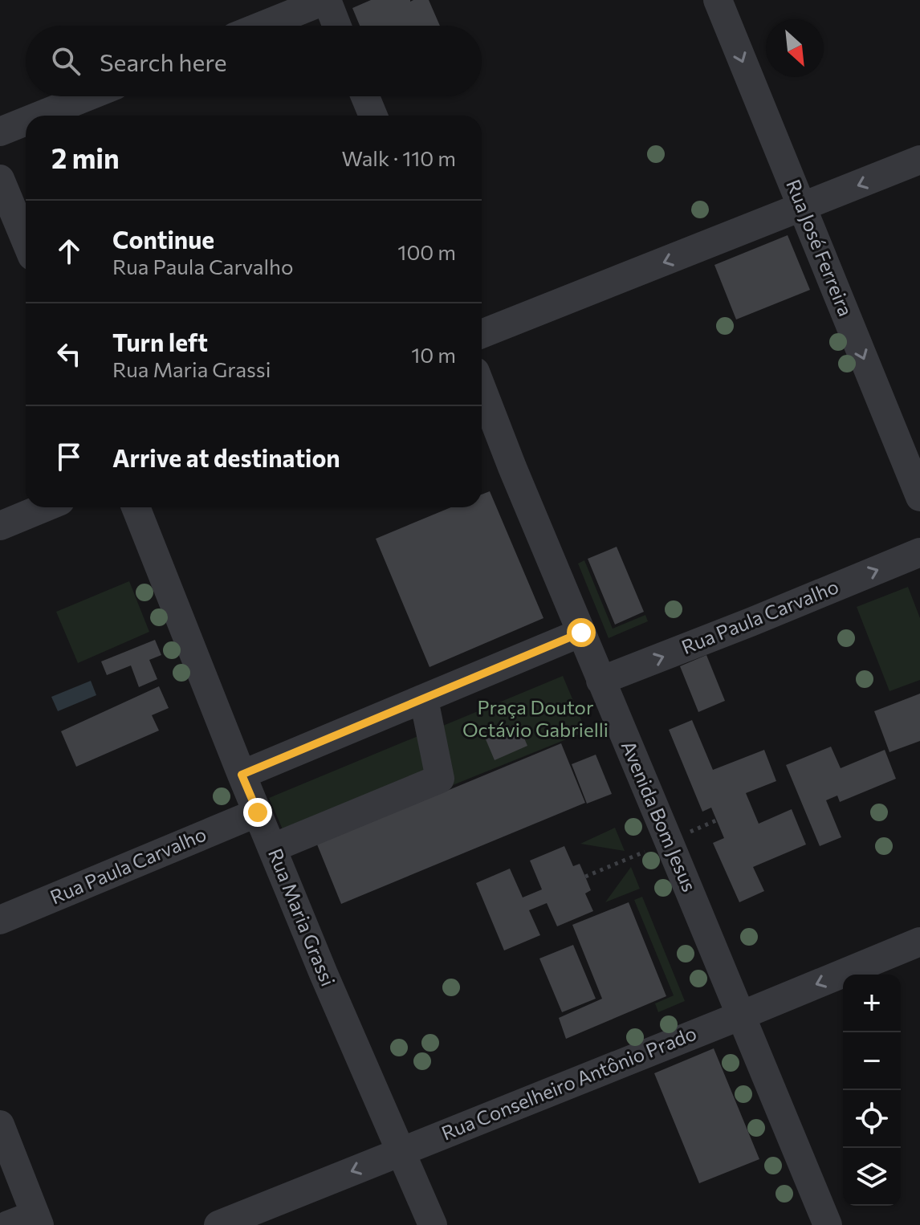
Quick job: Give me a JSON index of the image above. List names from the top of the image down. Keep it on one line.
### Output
{"streets":{"street":["Rua José Ferreira","Rua Paula Carvalho","Avenida Bom Jesus","Rua Maria Grassi","Rua Conselheiro Antônio Prado"]},"crossings":[["Rua Paula Carvalho","Avenida Bom Jesus"],["Rua Paula Carvalho","Rua Maria Grassi"],["Avenida Bom Jesus","Rua Conselheiro Antônio Prado"],["Rua Maria Grassi","Rua Conselheiro Antônio Prado"]],"one_way":["Rua José Ferreira","Rua Paula Carvalho","Rua Conselheiro Antônio Prado"],"parks":["Praça Doutor Octávio Gabrielli"],"north":"bottom right","page":{"search":"Search here","heading":["2 min","Walk · 110 m"],"list":[["Continue","Rua Paula Carvalho","100 m"],["Turn left","Rua Maria Grassi","10 m"],"Arrive at destination"],"map_buttons":["+","−"]}}
